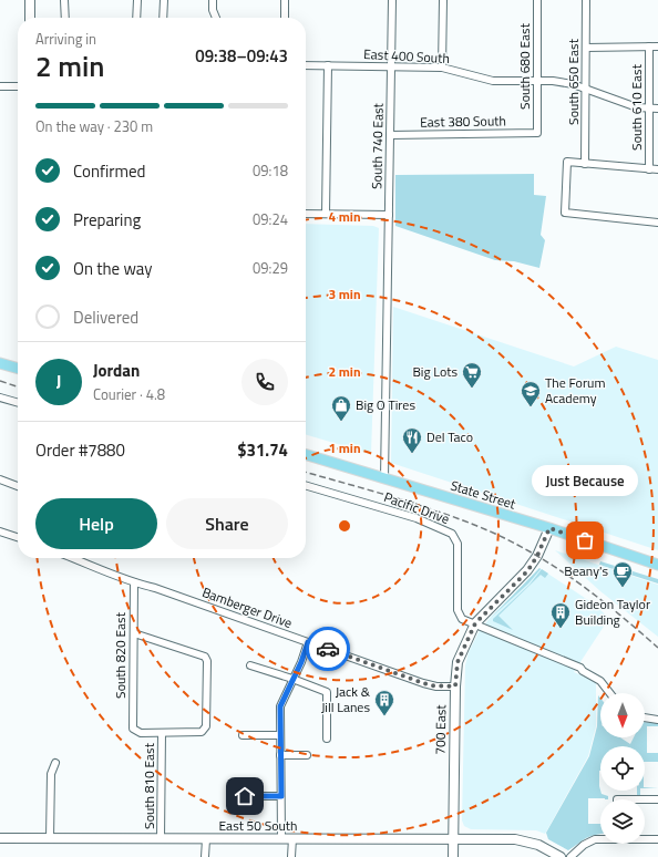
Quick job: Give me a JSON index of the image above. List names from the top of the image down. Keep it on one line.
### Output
{"streets":{"main road":["State Street","700 East","East 50 South"],"street":["East 400 South","South 680 East","South 650 East","South 610 East","East 380 South","South 740 East","Pacific Drive","Bamberger Drive","South 820 East","South 810 East"]},"crossings":[["East 400 South","South 680 East"],["East 400 South","South 650 East"],["East 400 South","South 610 East"],["East 400 South","South 740 East"],["South 680 East","East 380 South"],["East 380 South","South 740 East"],["South 740 East","State Street"],["State Street","700 East"],["Pacific Drive","700 East"],["Bamberger Drive","South 820 East"],["Bamberger Drive","700 East"],["South 820 East","South 810 East"],["700 East","East 50 South"],["South 810 East","East 50 South"]],"places":{"supermarket":["Big Lots"],"school or university":["The Forum Academy"],"shop":["Big O Tires"],"restaurant":["Del Taco"],"other":["Just Because"],"cafe":["Beany's"],"building":["Gideon Taylor Building","Jack & Jill Lanes"]},"north":"bottom","page":{"heading":["2 min","Arriving in","09:38–09:43"],"panel":["Jordan","Courier · 4.8","Order #7880","$31.74"],"bar":"On the way · 230 m","list":[["Confirmed","09:18"],["Preparing","09:24"],["On the way","09:29"],"Delivered"],"round":"J","bubble":"Just Because","buttons":["Help","Share"]},"rings":["4 min","3 min","2 min","1 min"]}
